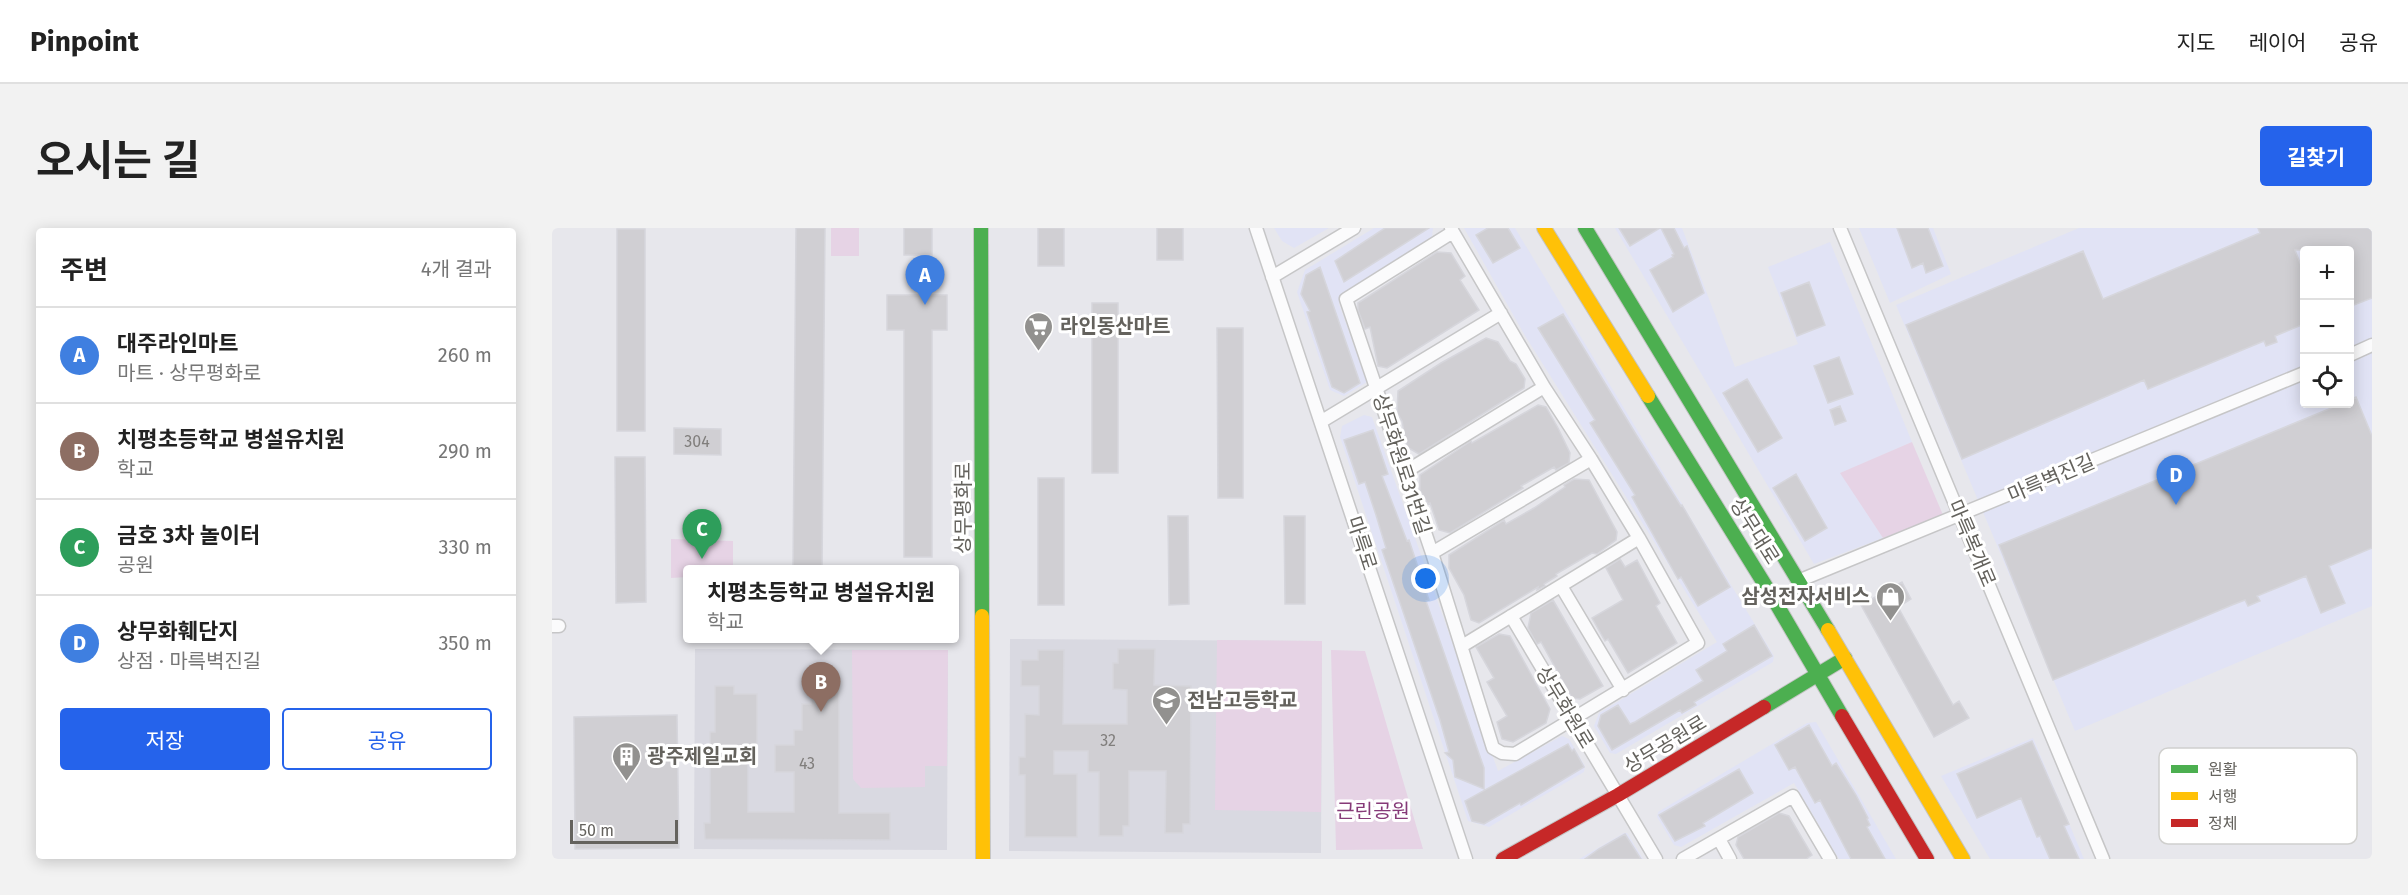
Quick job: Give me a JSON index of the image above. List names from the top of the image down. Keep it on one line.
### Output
{"streets":{"main road":["상무평화로","상무대로","상무공원로"],"street":["상무화원로31번길","마륵벽진길","마륵로","마륵복개로","상무화원로"]},"crossings":[["상무화원로31번길","상무화원로"],["마륵벽진길","상무대로"],["마륵벽진길","마륵복개로"],["상무대로","상무공원로"],["상무화원로","상무공원로"]],"parks":["근린공원"],"places":{"supermarket":["라인동산마트"],"shop":["삼성전자서비스"],"school or university":["전남고등학교"],"building":["광주제일교회"]},"house_numbers":["304","32","43"],"legend":["원활","서행","정체"],"scale_bar":"50 m","page":{"header":"Pinpoint","nav":["지도","레이어","공유"],"title":"오시는 길","buttons":["길찾기",["저장","공유"]],"heading":["주변","4개 결과"],"map_buttons":["+","−"],"pins":["A","D","C","B"],"list":[{"mark":"A","name":"대주라인마트","note":"마트 · 상무평화로","value":"260 m"},{"mark":"B","name":"치평초등학교 병설유치원","note":"학교","value":"290 m"},{"mark":"C","name":"금호 3차 놀이터","note":"공원","value":"330 m"},{"mark":"D","name":"상무화훼단지","note":"상점 · 마륵벽진길","value":"350 m"}],"popup":["치평초등학교 병설유치원","학교"],"scale":"50 m"}}
